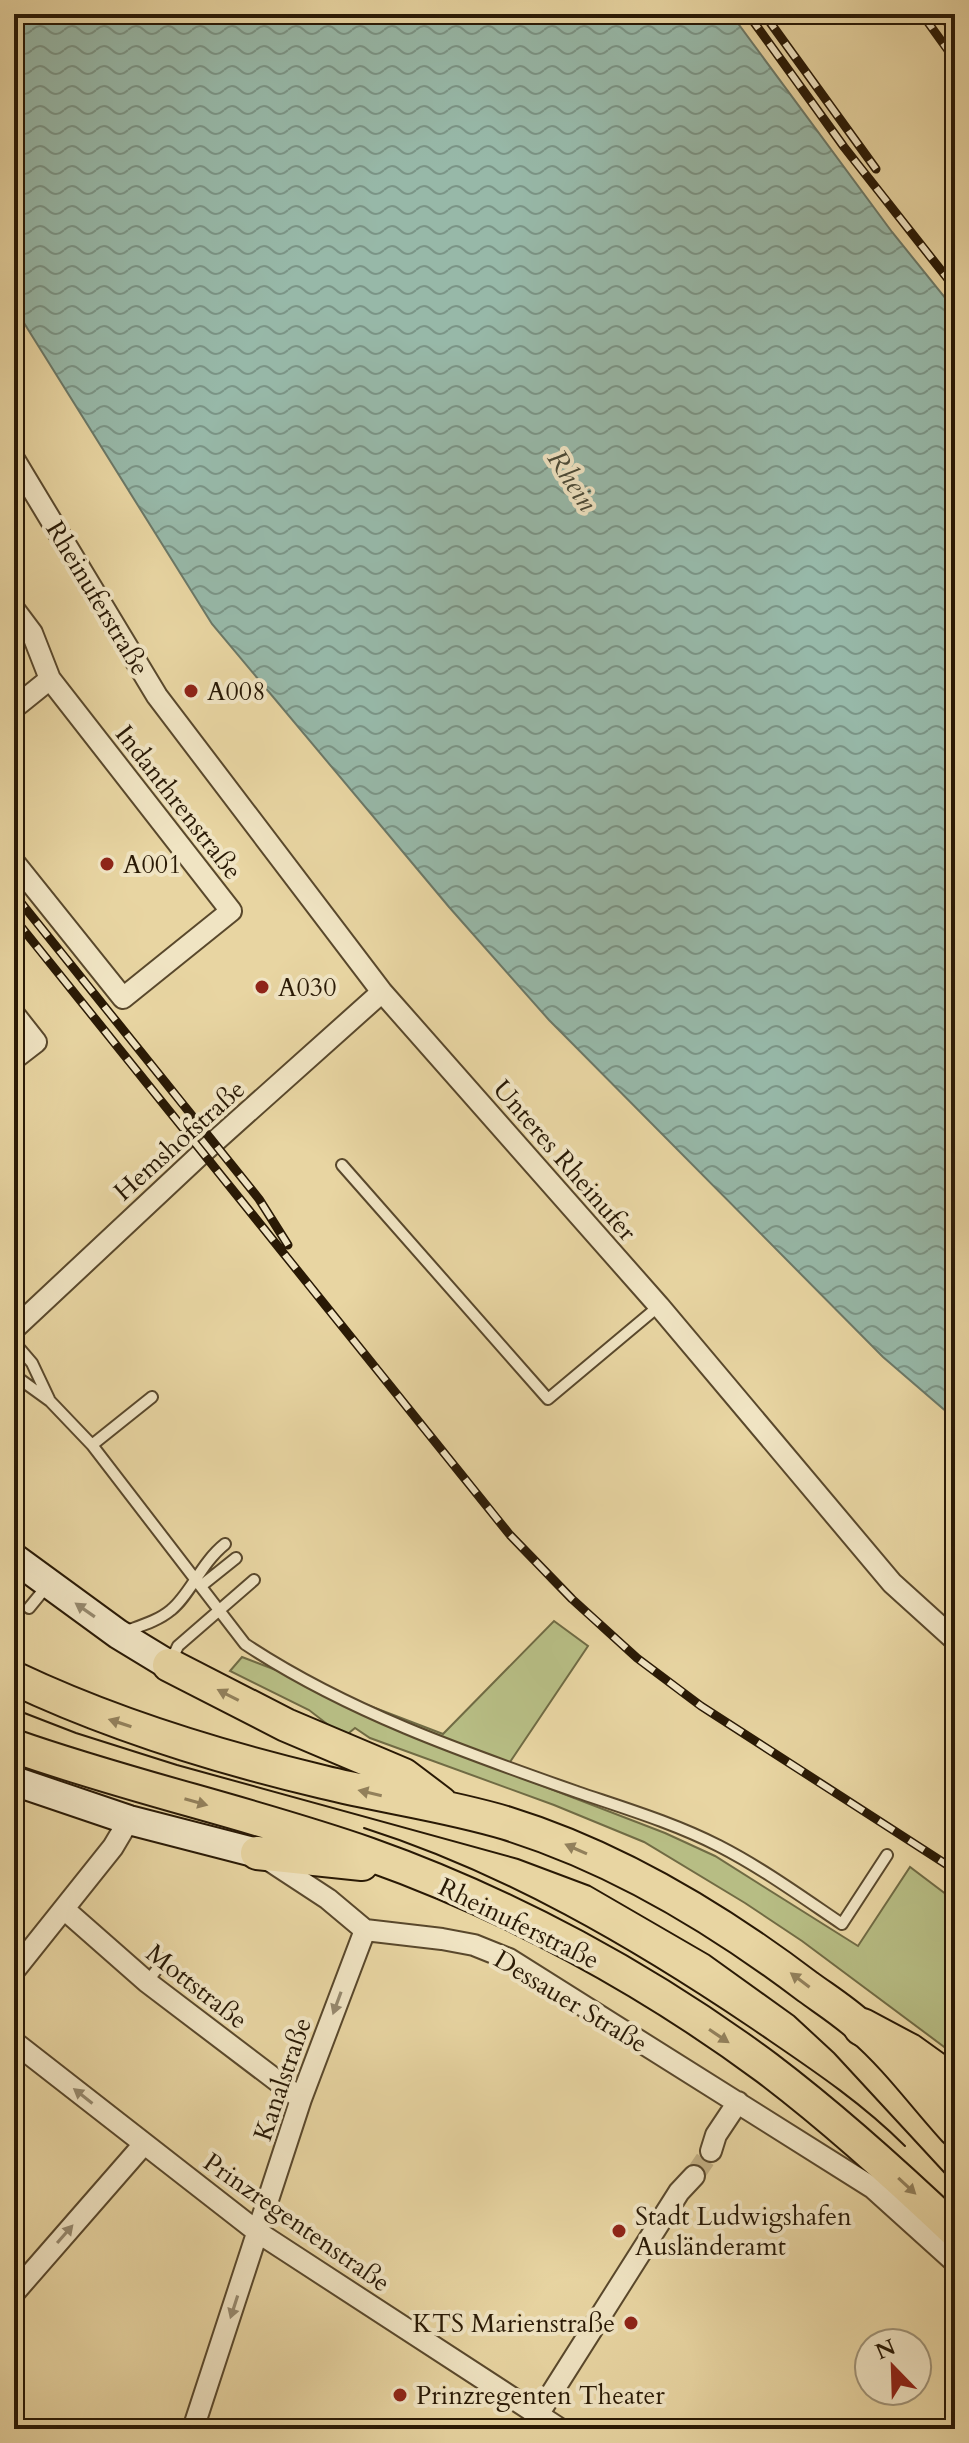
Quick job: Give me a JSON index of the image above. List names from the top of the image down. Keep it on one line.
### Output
{"streets":{"main road":["Rheinuferstraße"],"street":["Indanthrenstraße","Hemshofstraße","Unteres Rheinufer","Mottstraße","Dessauer Straße","Kanalstraße","Prinzregentenstraße"]},"crossings":[["Rheinuferstraße","Unteres Rheinufer"],["Hemshofstraße","Unteres Rheinufer"],["Mottstraße","Kanalstraße"],["Dessauer Straße","Kanalstraße"],["Kanalstraße","Prinzregentenstraße"]],"one_way":["Rheinuferstraße","Kanalstraße"],"water":["Rhein"],"places":["A008","A001","A030","Stadt Ludwigshafen Ausländeramt","KTS Marienstraße","Prinzregenten Theater"],"north":"top left"}
